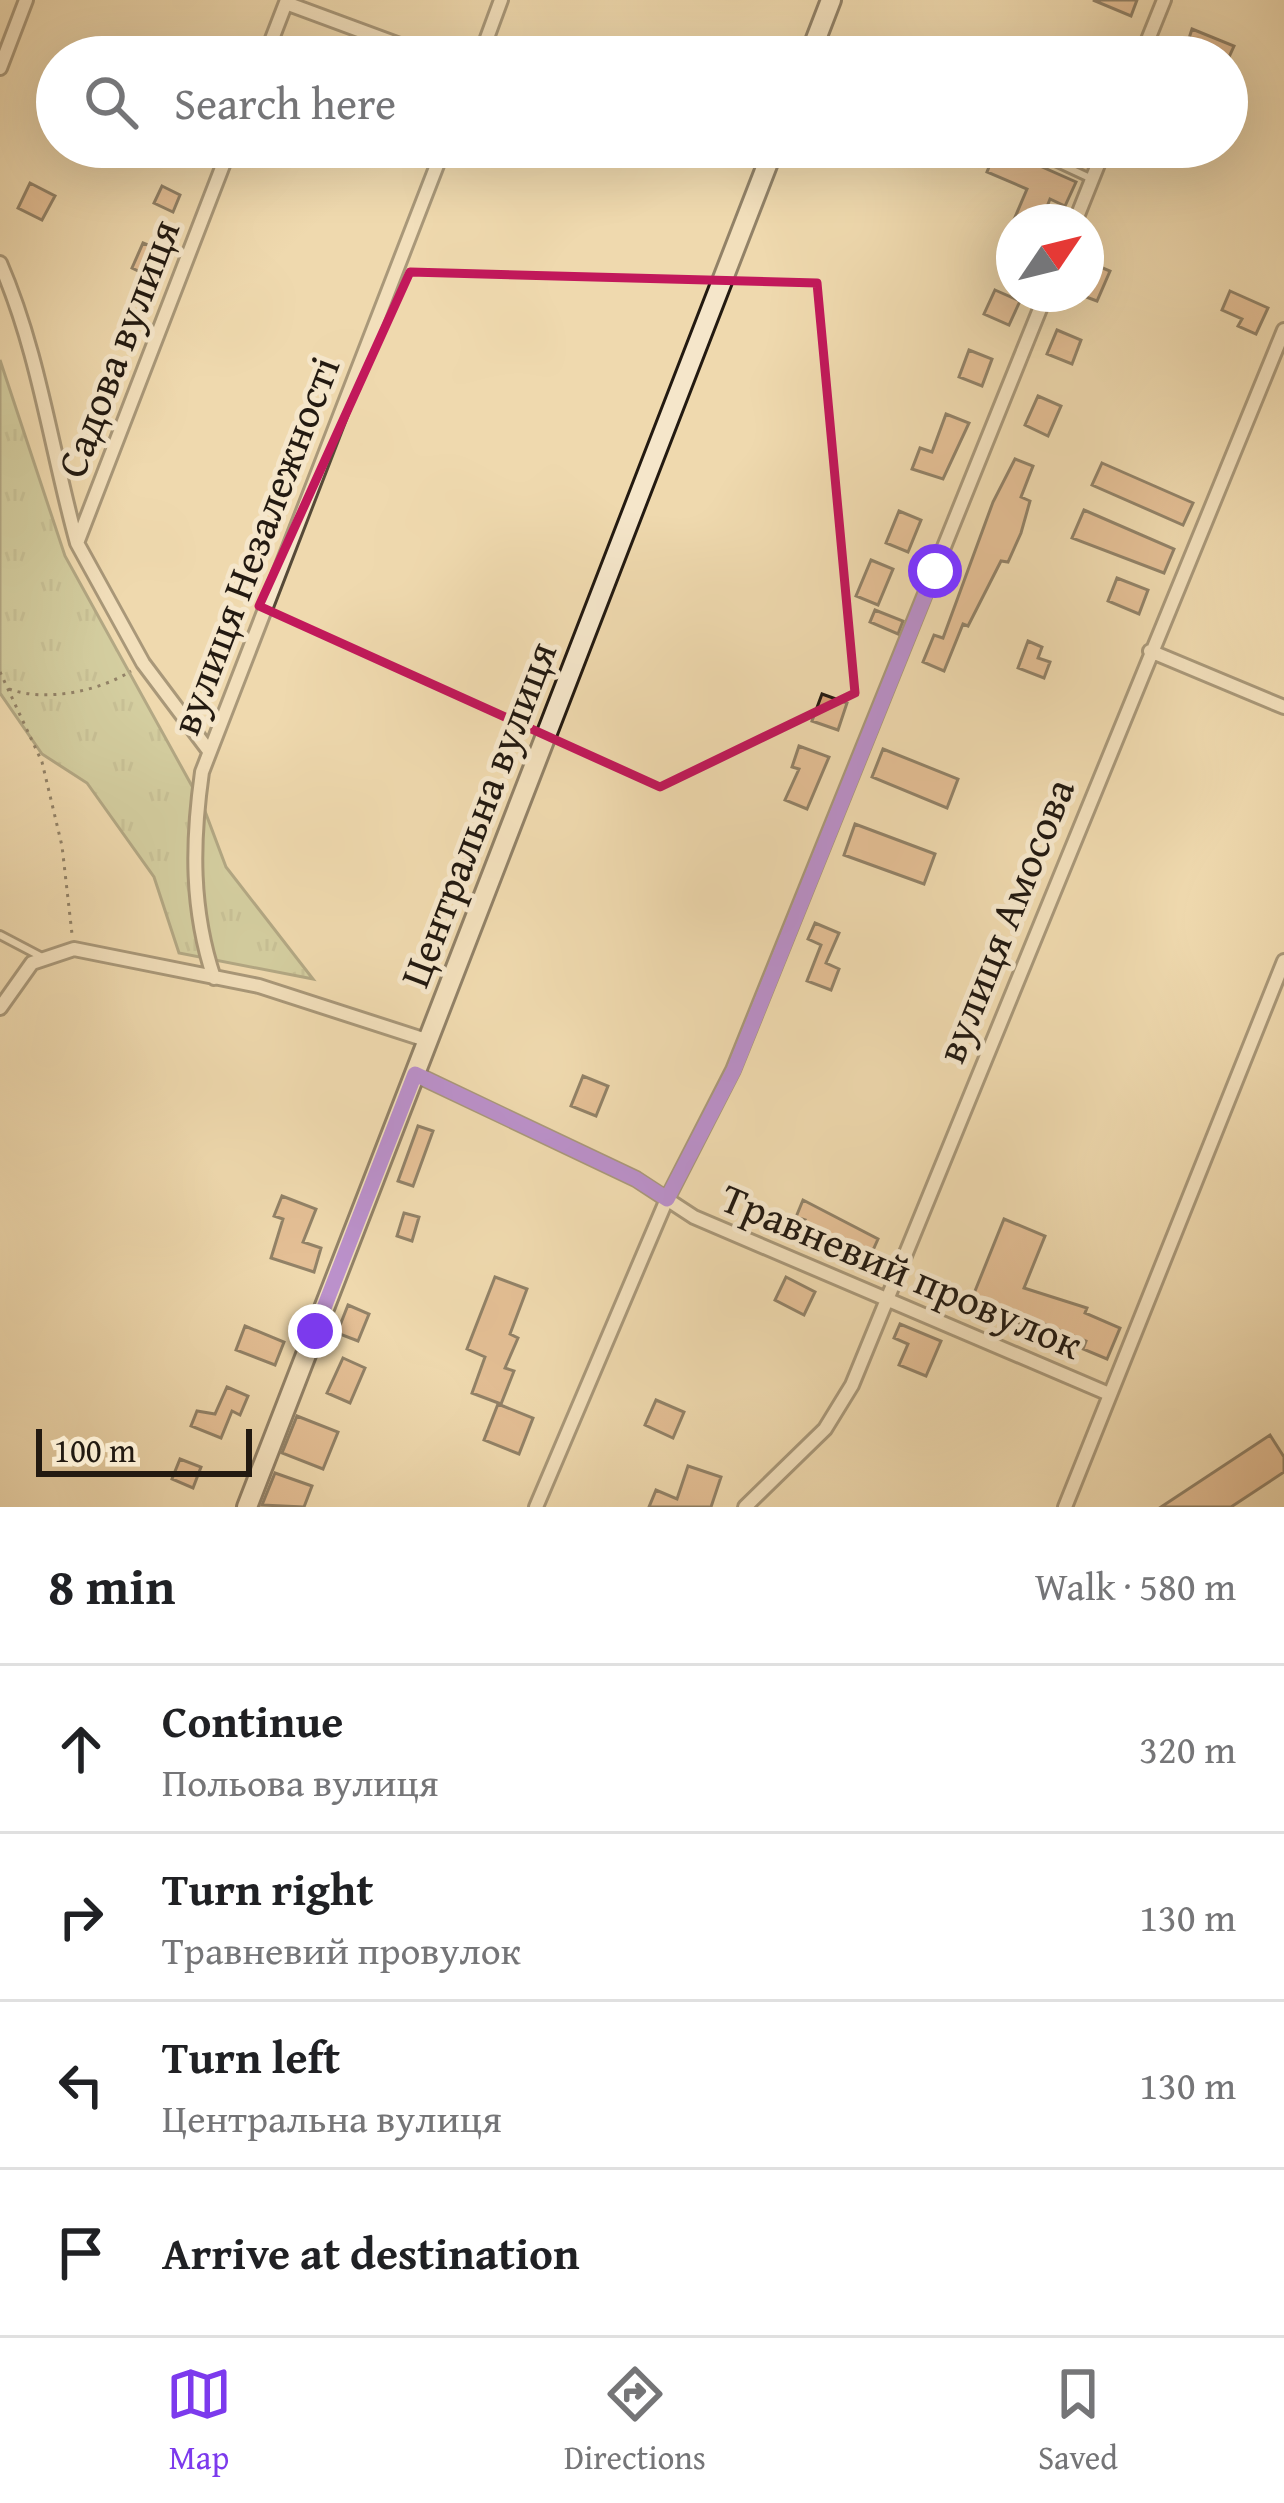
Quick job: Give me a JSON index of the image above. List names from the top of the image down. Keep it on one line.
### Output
{"streets":{"main road":["Центральна вулиця"],"street":["Садова вулиця","вулиця Незалежності","вулиця Амосова","Травневий провулок"]},"crossings":[["Садова вулиця","вулиця Незалежності"],["Центральна вулиця","Травневий провулок"],["вулиця Амосова","Травневий провулок"]],"scale_bar":"100 m","north":"top right","page":{"search":"Search here","scale":"100 m","heading":["8 min","Walk · 580 m"],"list":[["Continue","Польова вулиця","320 m"],["Turn right","Травневий провулок","130 m"],["Turn left","Центральна вулиця","130 m"],"Arrive at destination"],"nav":["Map","Directions","Saved"]}}
